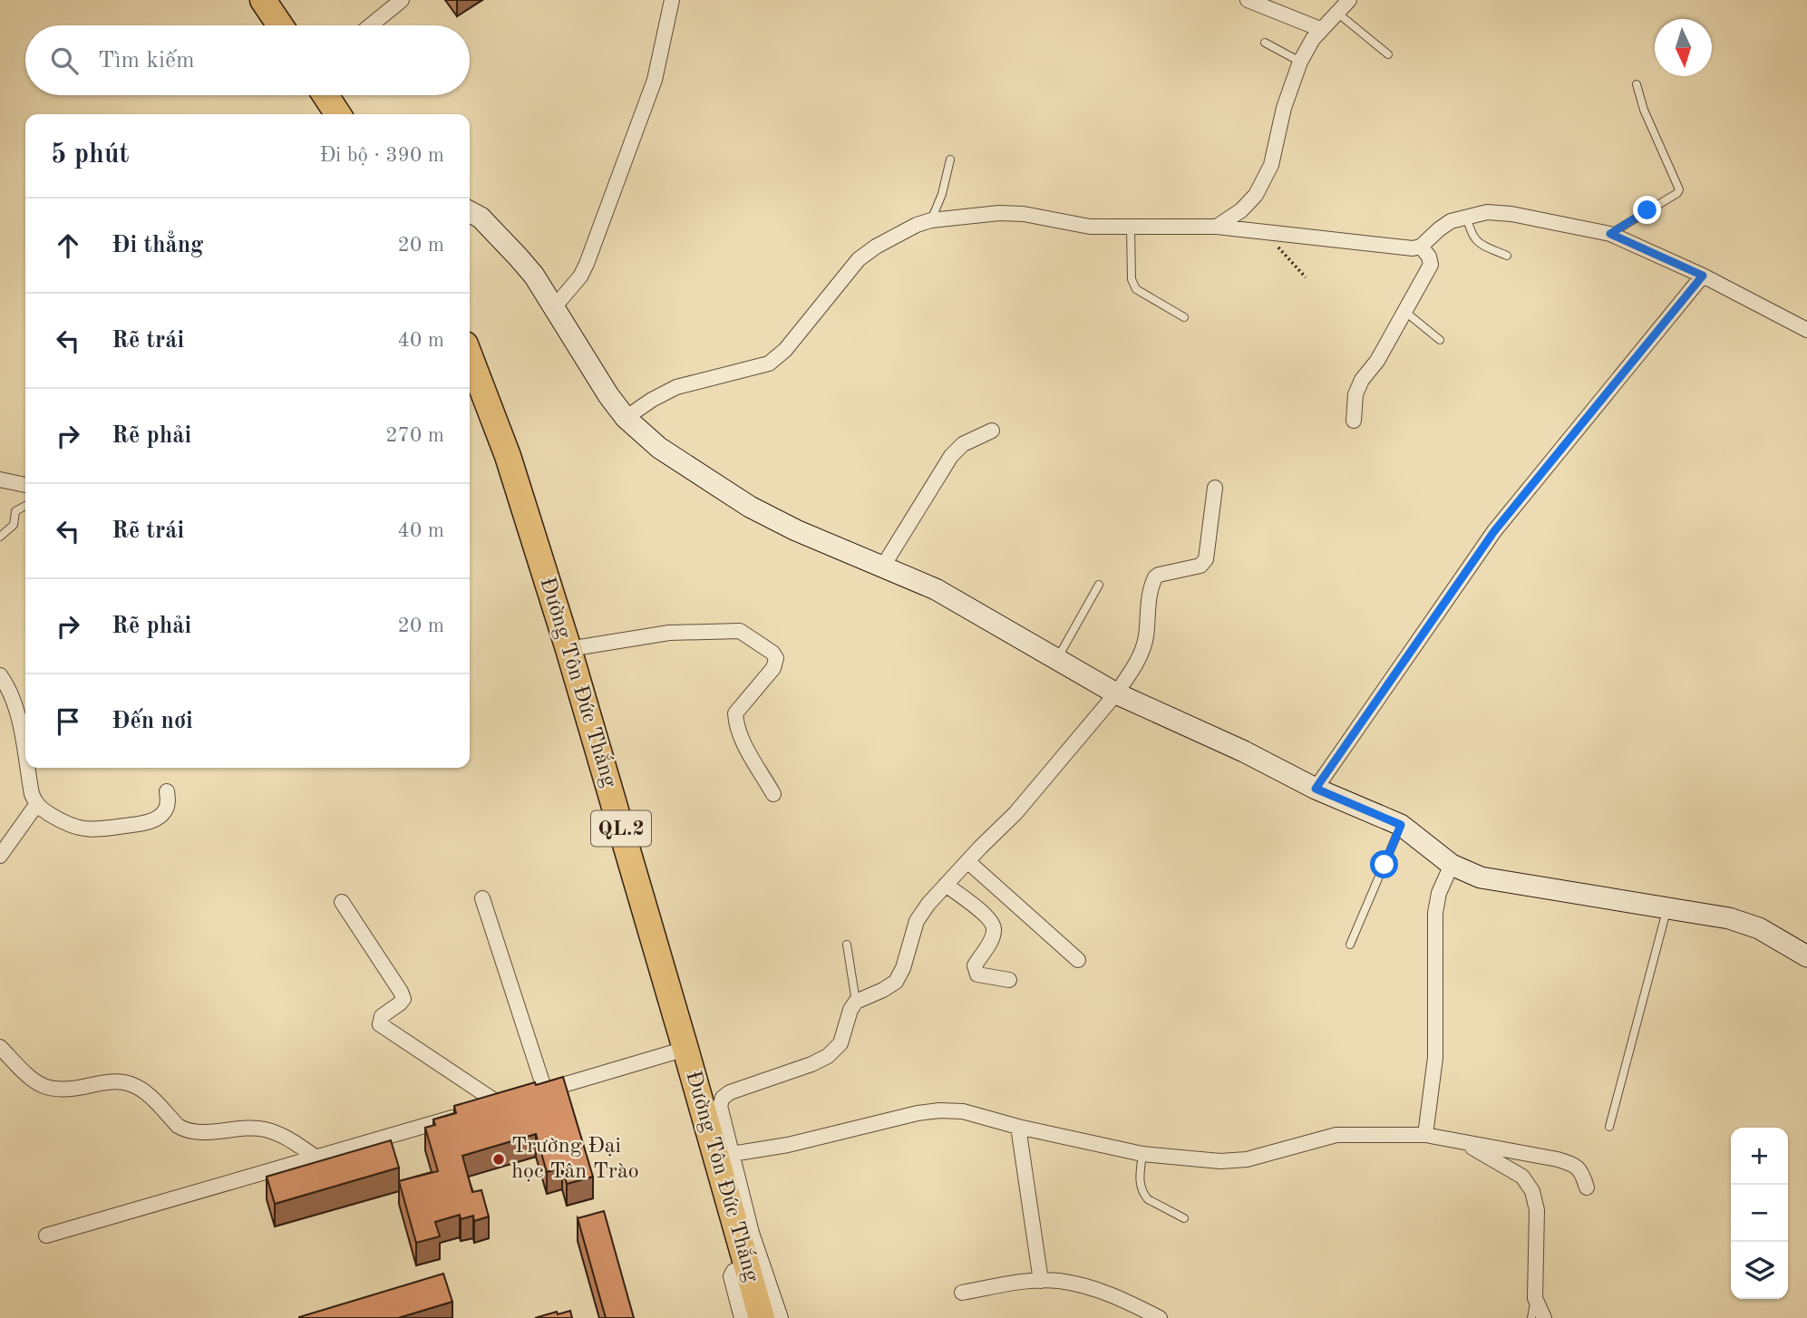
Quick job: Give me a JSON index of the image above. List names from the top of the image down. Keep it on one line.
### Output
{"streets":{"highway":["Đường Tôn Đức Thắng","QL.2"]},"places":["Trường Đại học Tân Trào"],"north":"bottom","page":{"search":"Tìm kiếm","heading":["5 phút","Đi bộ · 390 m"],"list":[["Đi thẳng","20 m"],["Rẽ trái","40 m"],["Rẽ phải","270 m"],["Rẽ trái","40 m"],["Rẽ phải","20 m"],"Đến nơi"],"map_buttons":["+","−"]}}
